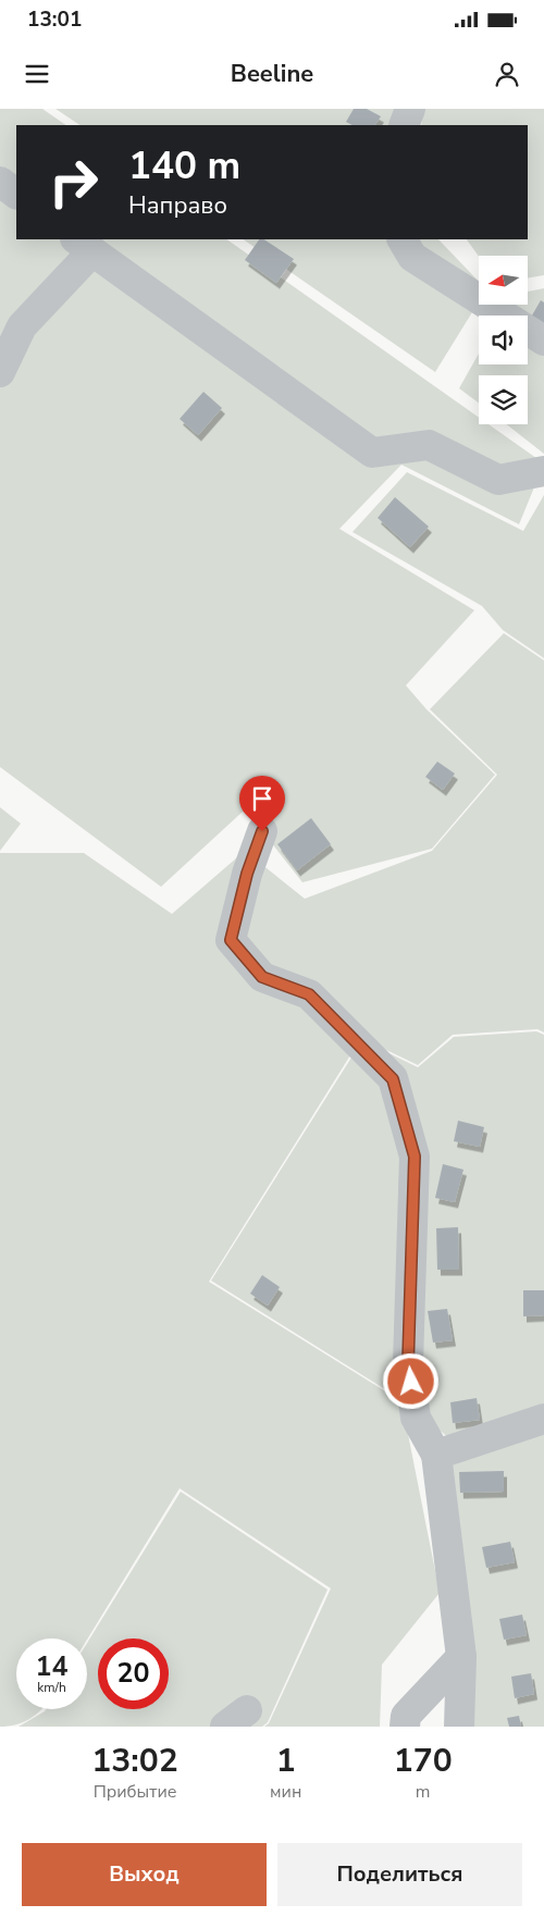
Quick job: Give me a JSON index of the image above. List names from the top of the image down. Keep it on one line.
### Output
{"north":"left","page":{"status":"13:01","header":"Beeline","turn":["140 m","Направо"],"speed":"14 km/h","limit":"20","eta":["13:02","Прибытие","1","мин","170","m"],"buttons":["Выход","Поделиться"]}}
